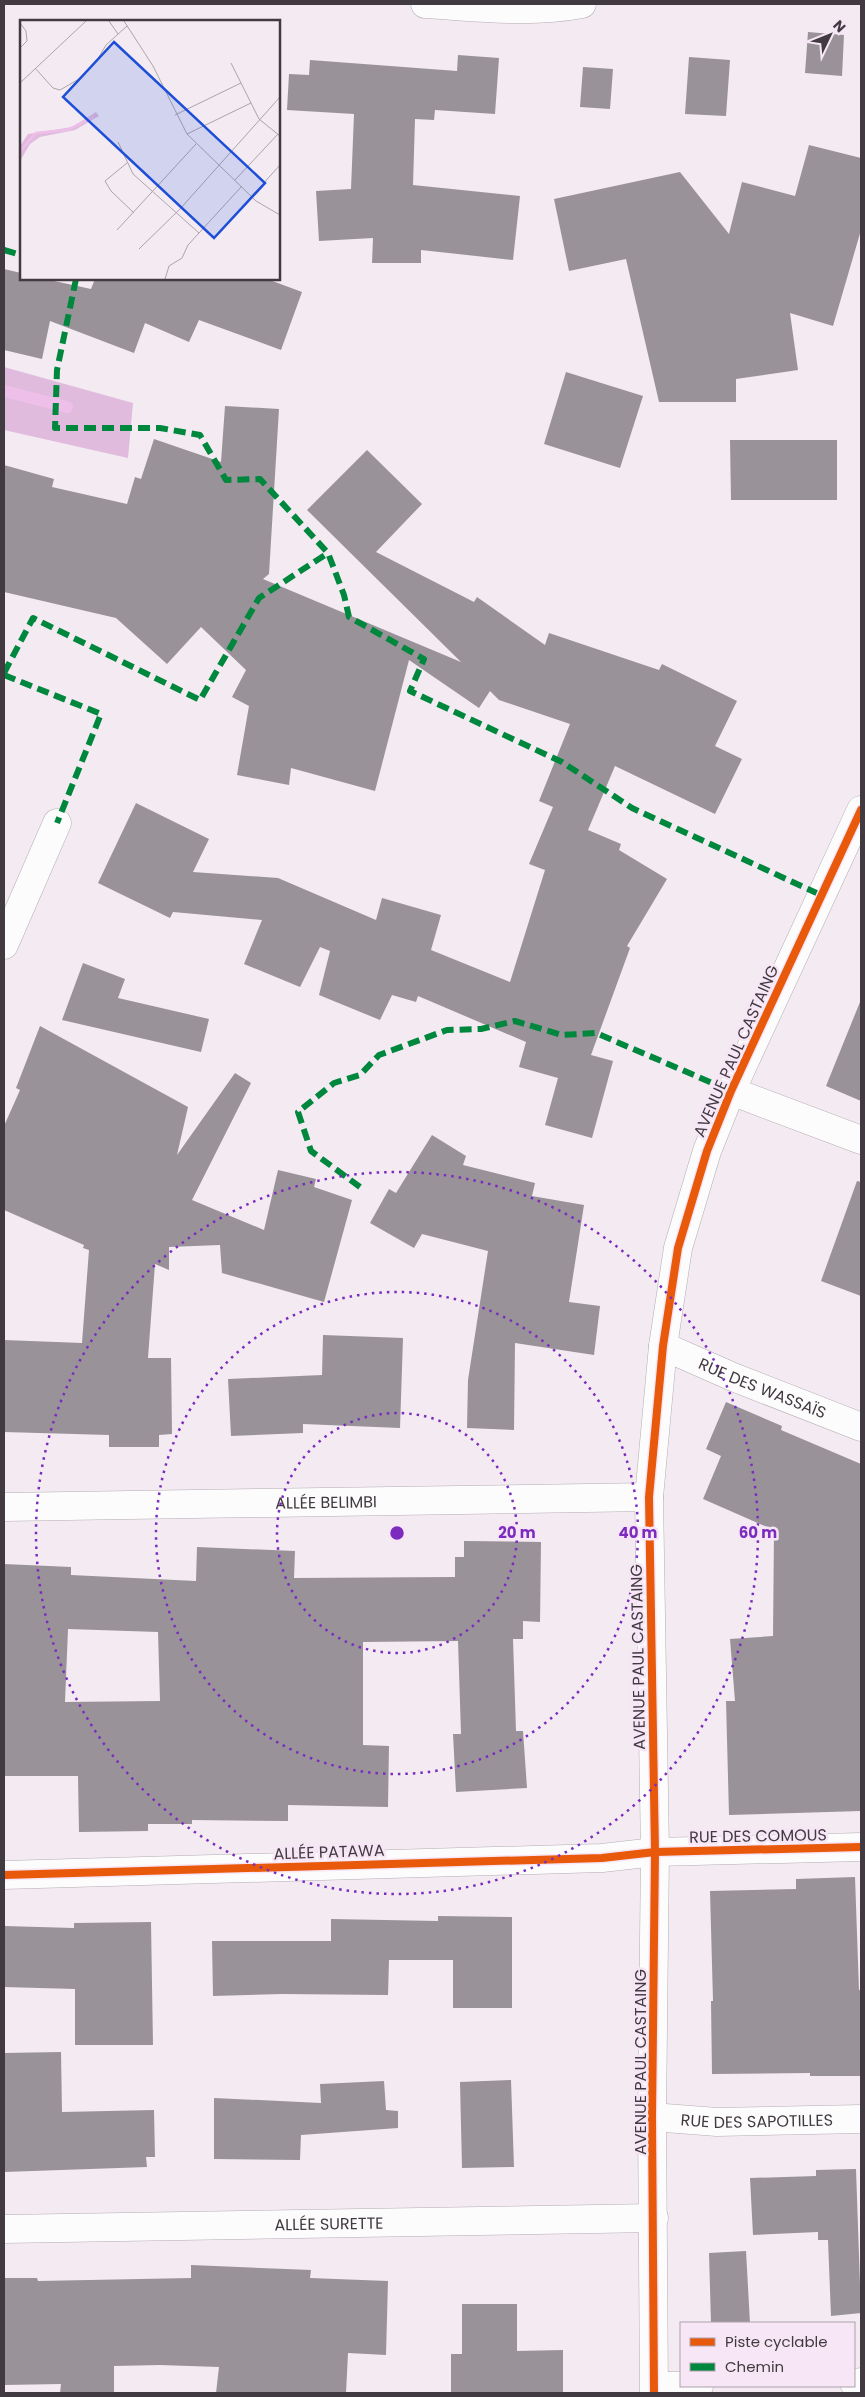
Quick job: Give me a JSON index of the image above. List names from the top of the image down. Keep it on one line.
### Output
{"streets":{"street":["AVENUE PAUL CASTAING","RUE DES WASSAÏS","ALLÉE BELIMBI","RUE DES COMOUS","ALLÉE PATAWA","RUE DES SAPOTILLES","ALLÉE SURETTE"]},"crossings":[["AVENUE PAUL CASTAING","RUE DES WASSAÏS"],["AVENUE PAUL CASTAING","ALLÉE BELIMBI"],["AVENUE PAUL CASTAING","RUE DES COMOUS"],["AVENUE PAUL CASTAING","ALLÉE PATAWA"],["AVENUE PAUL CASTAING","RUE DES SAPOTILLES"],["AVENUE PAUL CASTAING","ALLÉE SURETTE"],["RUE DES COMOUS","ALLÉE PATAWA"]],"legend":["Piste cyclable","Chemin"],"north":"top right","rings":["20 m","40 m","60 m"]}
